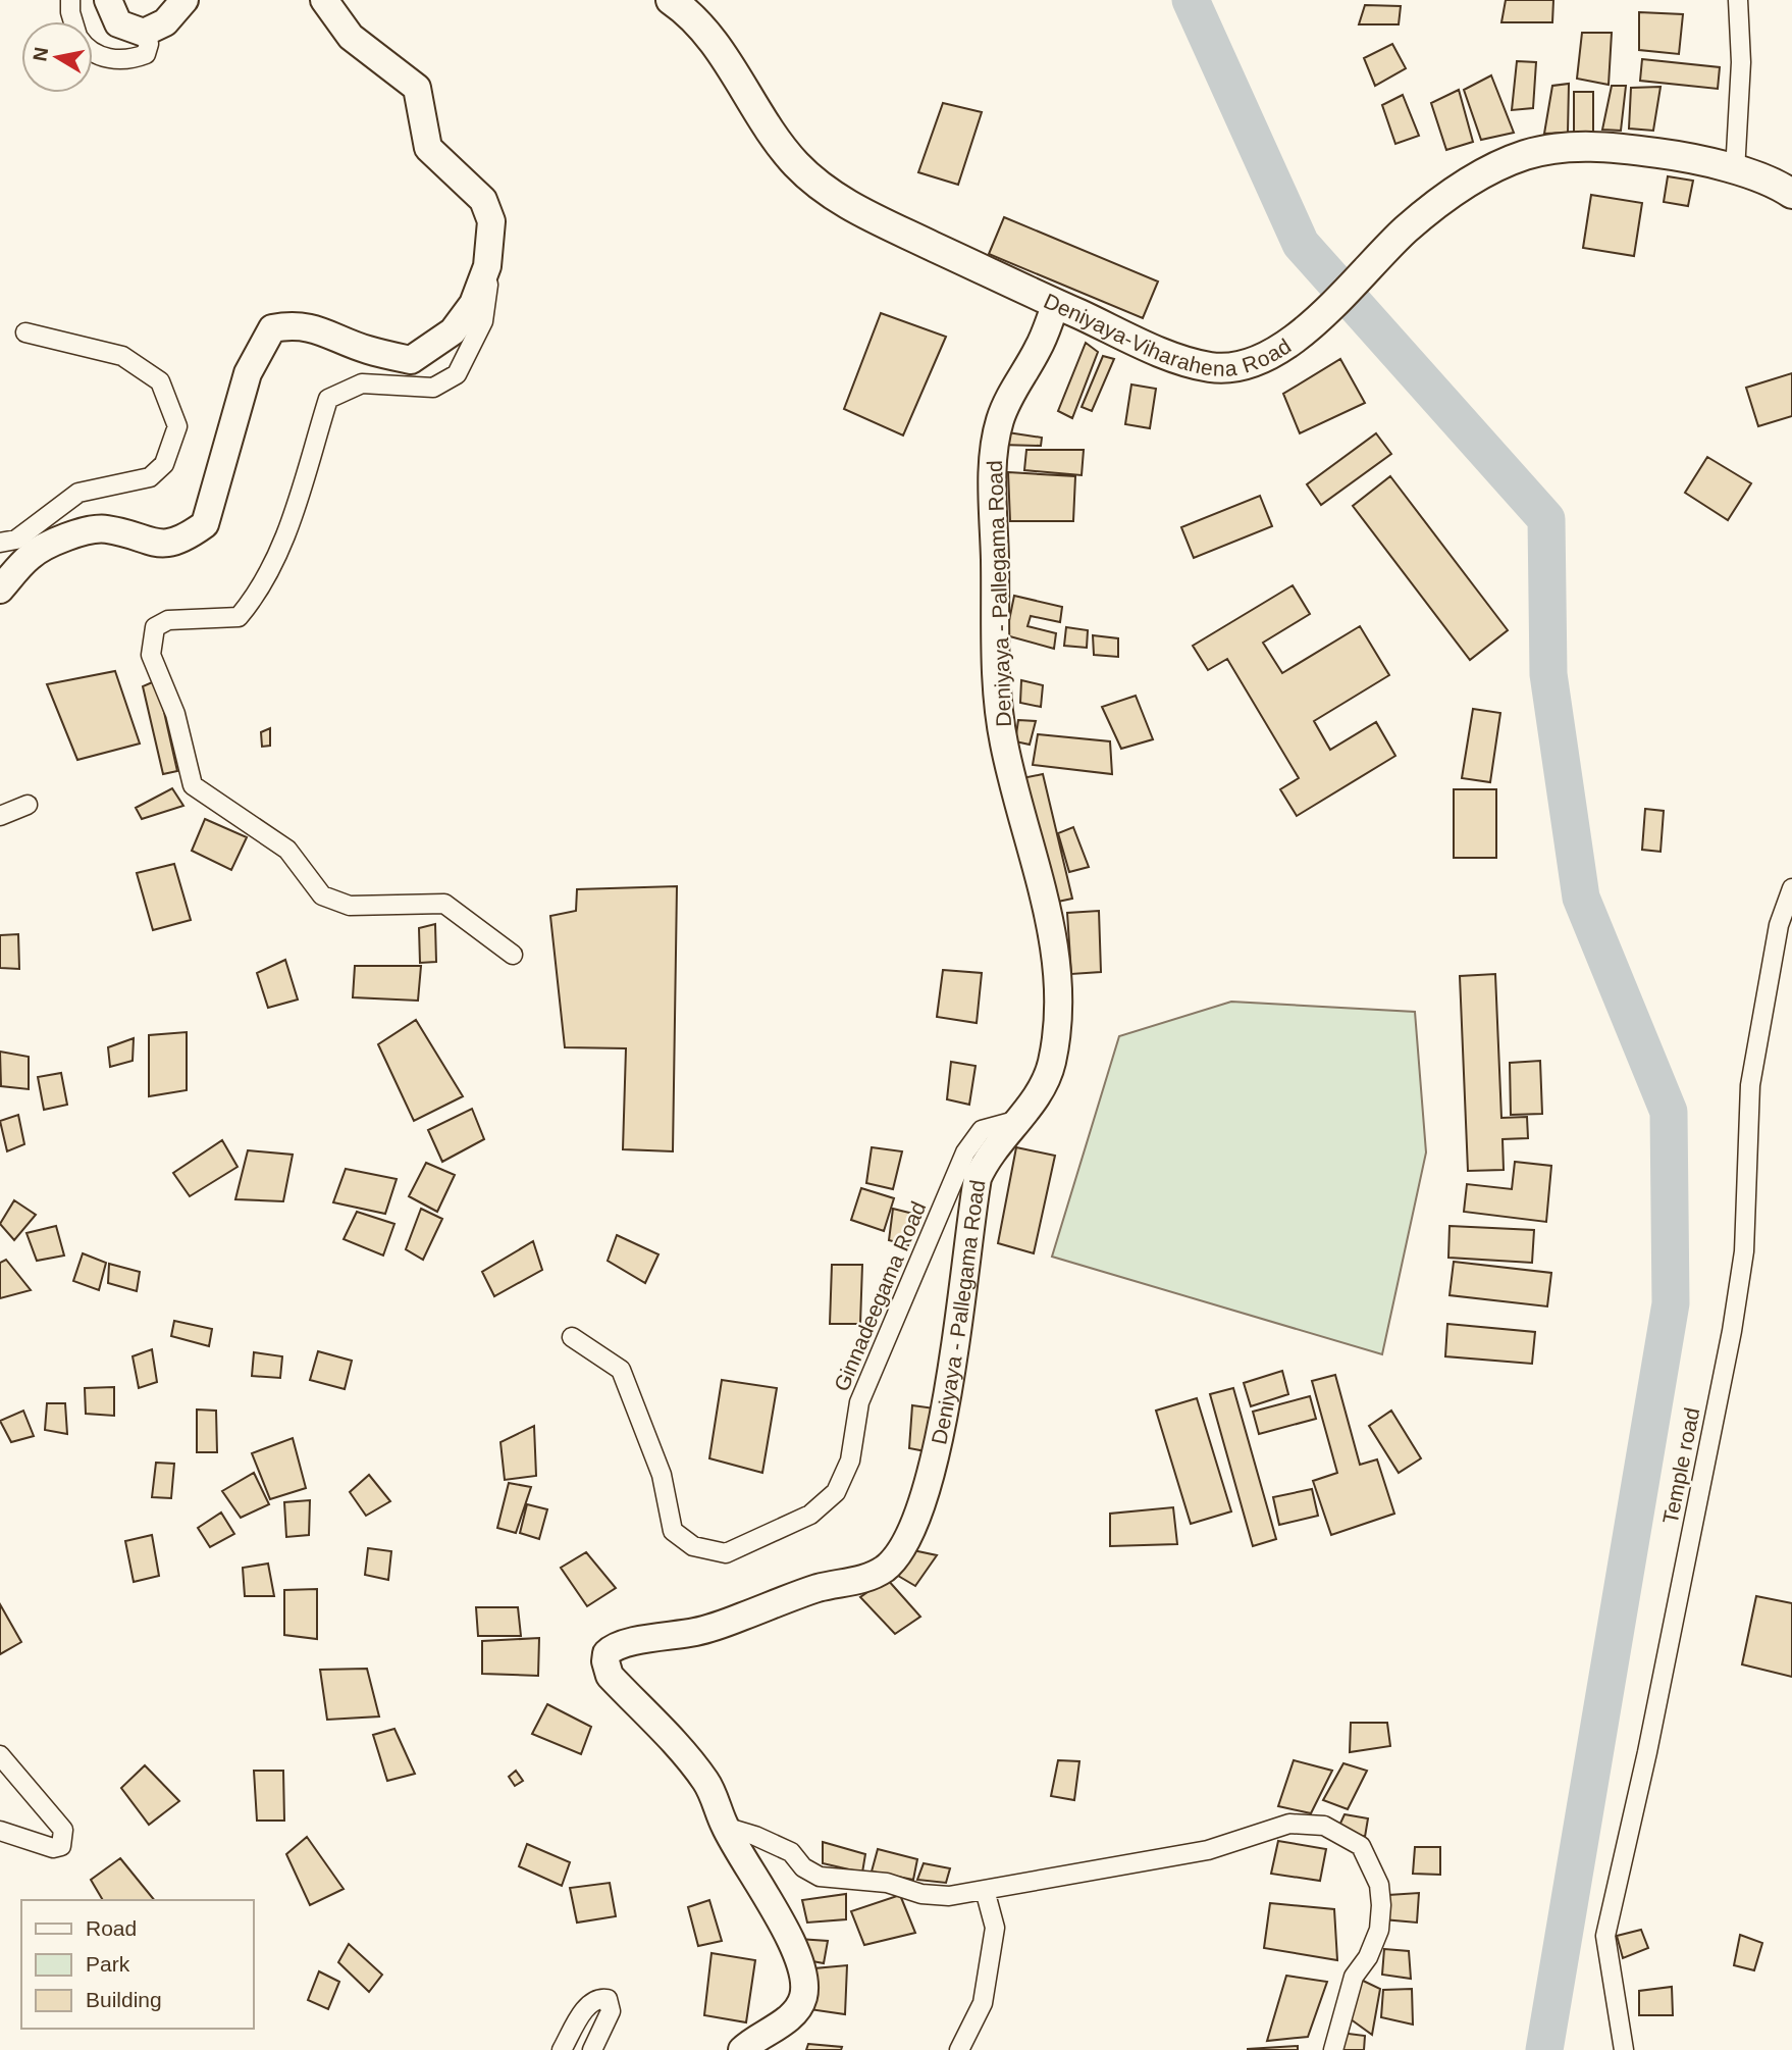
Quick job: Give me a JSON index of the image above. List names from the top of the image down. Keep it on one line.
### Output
{"streets":{"main road":["Deniyaya-Viharahena Road","Deniyaya - Pallegama Road"],"street":["Ginnadeegama Road","Temple road"]},"crossings":[["Deniyaya-Viharahena Road","Deniyaya - Pallegama Road"],["Deniyaya - Pallegama Road","Ginnadeegama Road"]],"legend":["Road","Park","Building"],"north":"left"}
